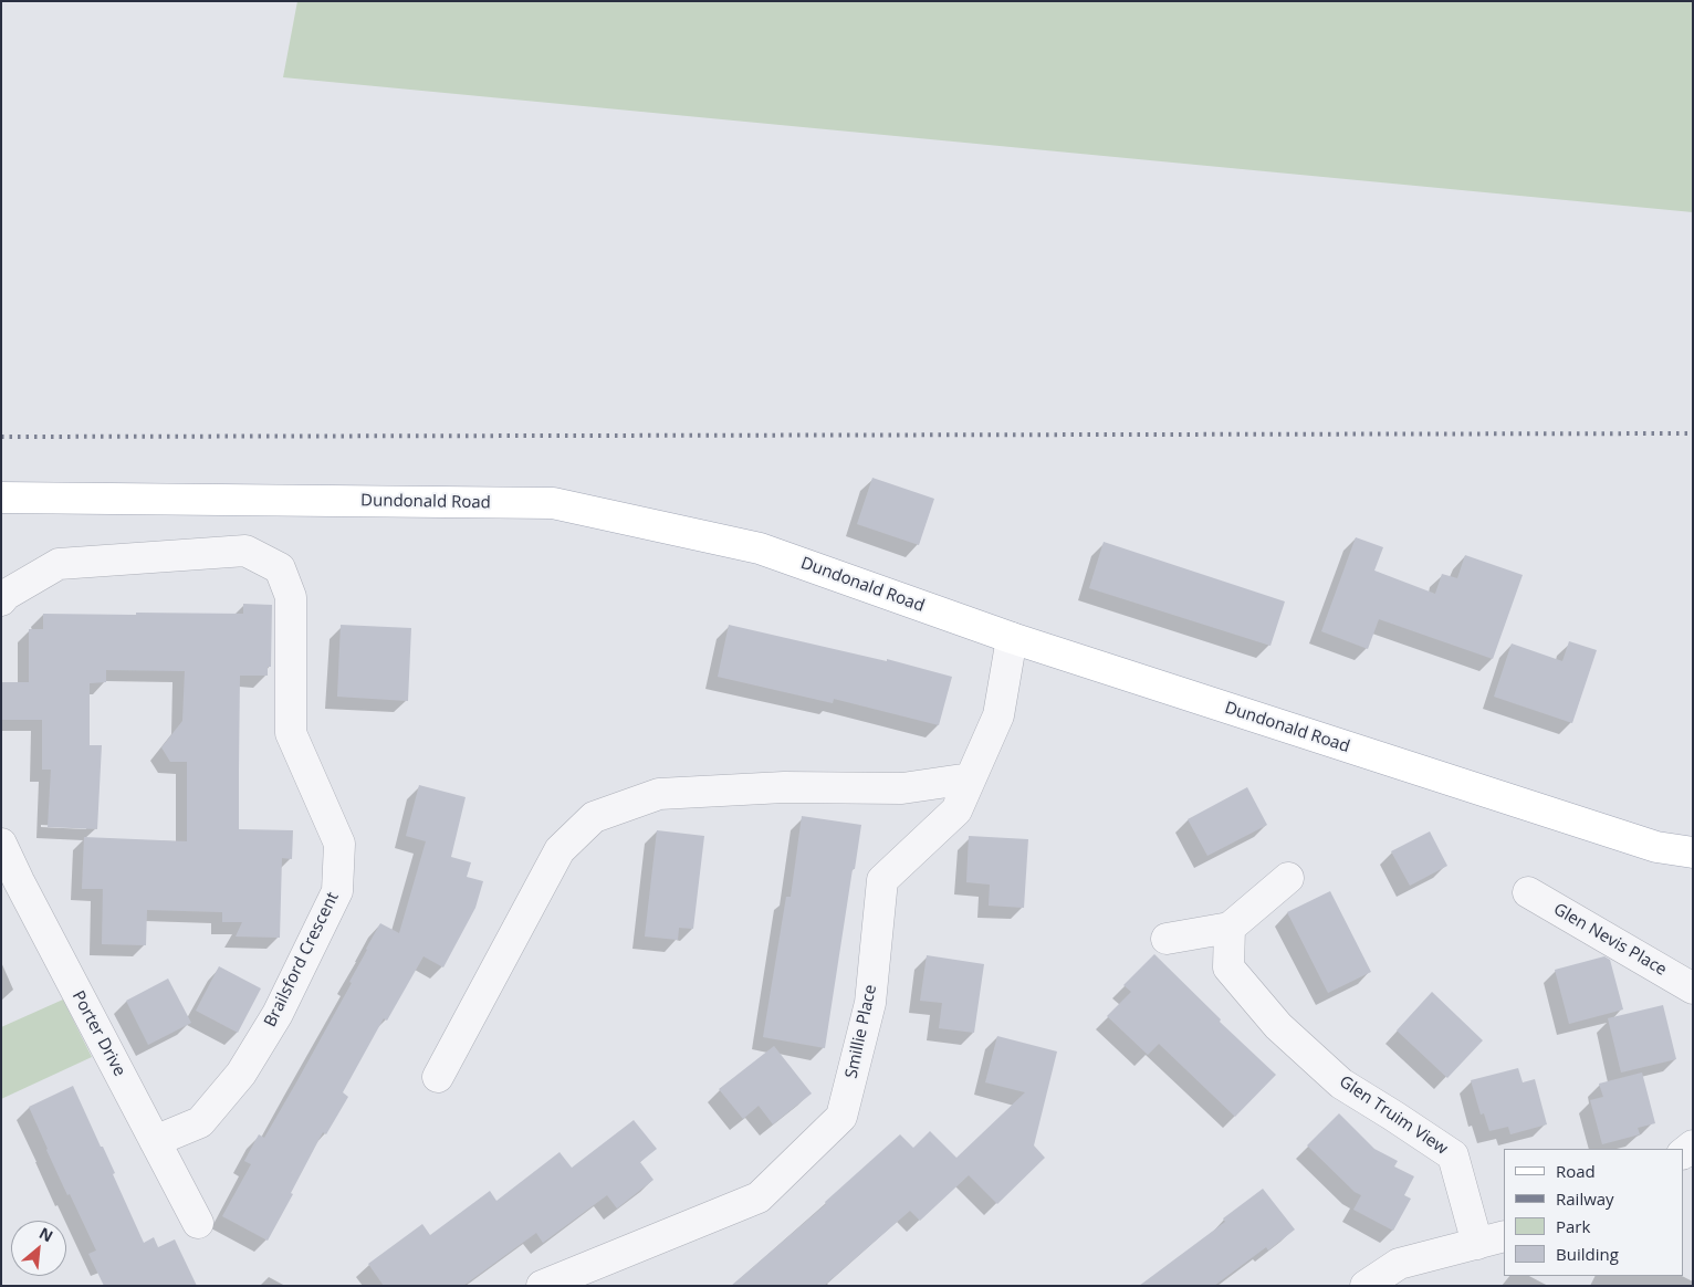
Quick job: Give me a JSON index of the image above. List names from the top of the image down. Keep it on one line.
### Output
{"streets":{"main road":["Dundonald Road"],"street":["Glen Nevis Place","Brailsford Crescent","Smillie Place","Porter Drive","Glen Truim View"]},"crossings":[["Dundonald Road","Smillie Place"],["Brailsford Crescent","Porter Drive"]],"legend":["Road","Railway","Park","Building"],"north":"top right"}
